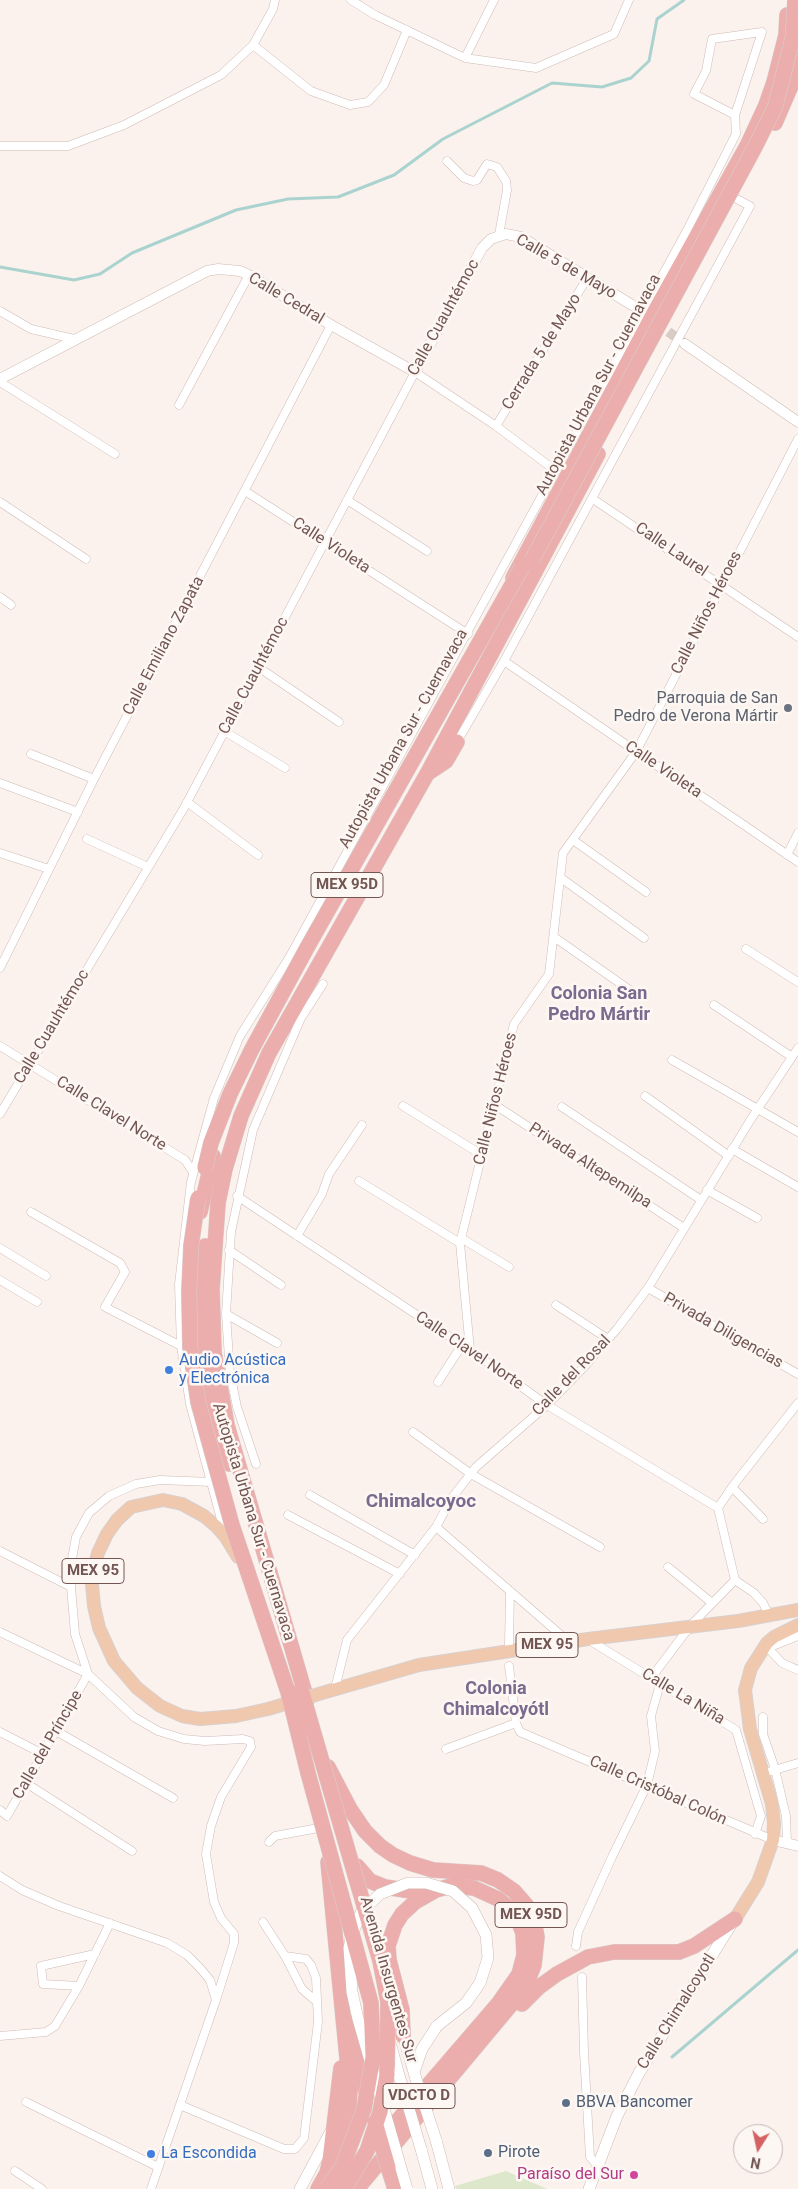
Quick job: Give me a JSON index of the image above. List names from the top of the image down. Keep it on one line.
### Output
{"streets":{"highway":["Autopista Urbana Sur - Cuernavaca","MEX 95D","VDCTO D"],"main road":["MEX 95","Avenida Insurgentes Sur","Calle Chimalcoyotl"],"street":["Calle 5 de Mayo","Calle Cedral","Calle Cuauhtémoc","Cerrada 5 de Mayo","Calle Violeta","Calle Laurel","Calle Niños Héroes","Calle Emiliano Zapata","Calle Clavel Norte","Privada Altepemilpa","Privada Diligencias","Calle del Rosal","Calle La Niña","Calle del Príncipe","Calle Cristóbal Colón"]},"crossings":[["Calle 5 de Mayo","Calle Cuauhtémoc"],["Calle 5 de Mayo","Cerrada 5 de Mayo"],["Calle Cedral","Calle Cuauhtémoc"],["Calle Cedral","Cerrada 5 de Mayo"],["Calle Cedral","Calle Emiliano Zapata"],["Calle Cuauhtémoc","Calle Violeta"],["Calle Cuauhtémoc","Calle Clavel Norte"],["Autopista Urbana Sur - Cuernavaca","MEX 95D"],["Autopista Urbana Sur - Cuernavaca","VDCTO D"],["Calle Violeta","Calle Niños Héroes"],["Calle Violeta","Calle Emiliano Zapata"],["Calle Laurel","Calle Niños Héroes"],["Calle Niños Héroes","Calle Clavel Norte"],["Calle Niños Héroes","Privada Altepemilpa"],["MEX 95D","MEX 95"],["MEX 95D","Avenida Insurgentes Sur"],["MEX 95D","VDCTO D"],["Calle Clavel Norte","Calle del Rosal"],["Privada Altepemilpa","Calle del Rosal"],["Privada Diligencias","Calle del Rosal"],["Calle del Rosal","MEX 95"],["MEX 95","Calle La Niña"],["Calle La Niña","Calle Cristóbal Colón"]],"districts":["Colonia San Pedro Mártir","Chimalcoyoc","Colonia Chimalcoyótl"],"places":["Parroquia de San Pedro de Verona Mártir","Audio Acústica y Electrónica","BBVA Bancomer","Pirote","La Escondida","Paraíso del Sur"],"north":"bottom"}
